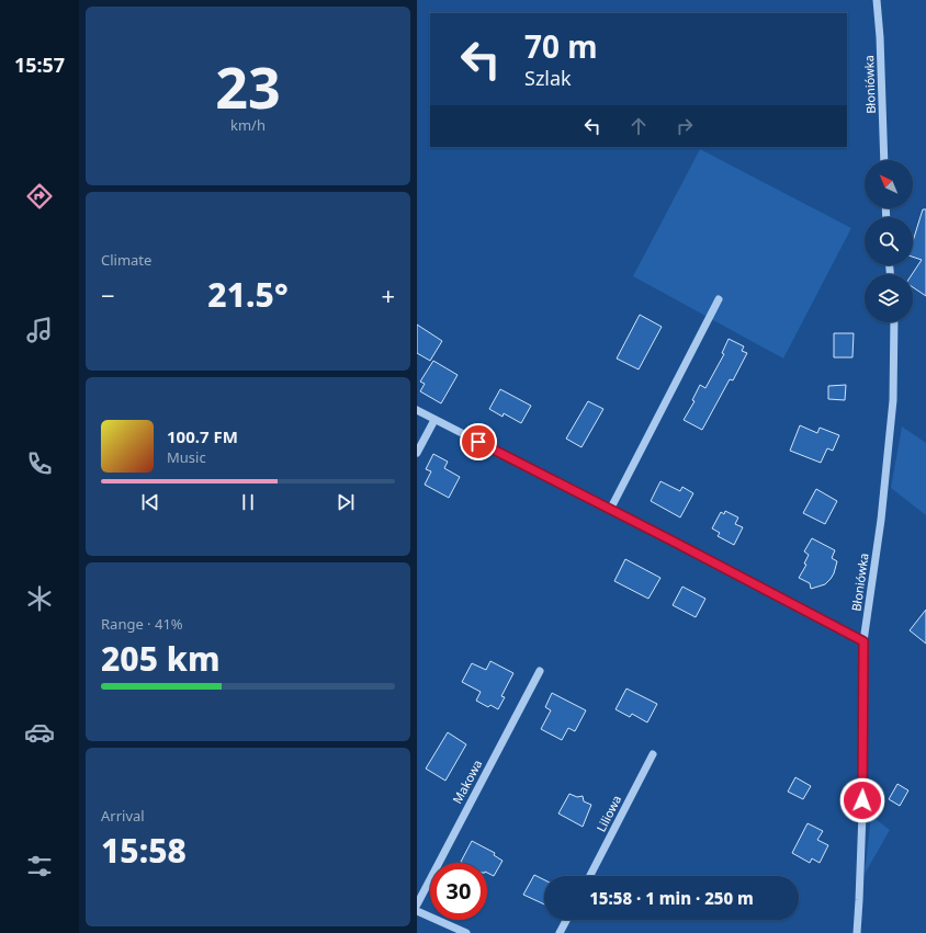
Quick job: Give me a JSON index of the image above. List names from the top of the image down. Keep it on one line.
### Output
{"streets":{"street":["Błoniówka","Makowa","Liliowa"]},"north":"top left","page":{"tabs":"15:57","tile":[["23","km/h"],"Climate",["Range · 41%","205 km"],["Arrival","15:58"]],"turn":["70 m","Szlak"],"heat":["−","21.5°","+"],"song":["100.7 FM","Music"],"limit":"30","trip":"15:58 · 1 min · 250 m"}}
